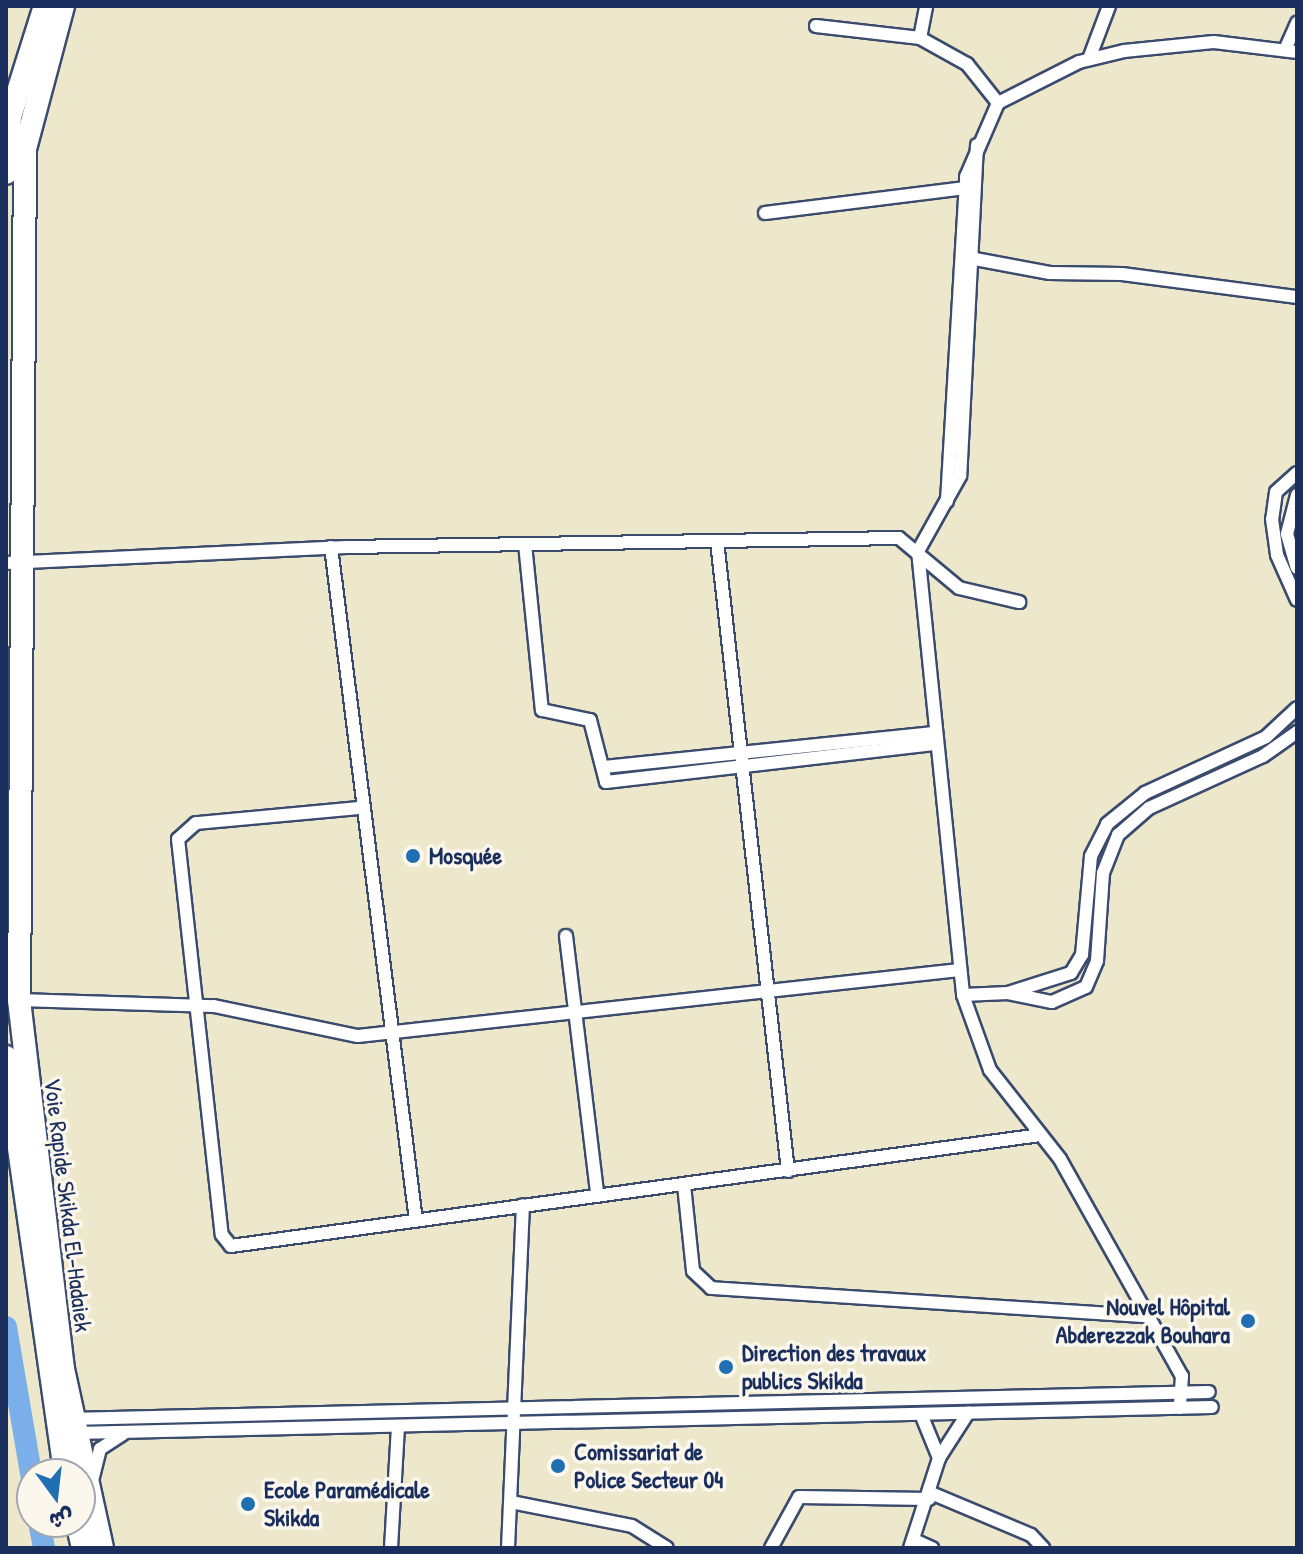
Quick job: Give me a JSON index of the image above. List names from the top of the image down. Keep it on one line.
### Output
{"streets":{"highway":["Voie Rapide Skikda El-Hadaiek"]},"places":["Mosquée","Nouvel Hôpital Abderezzak Bouhara","Direction des travaux publics Skikda","Comissariat de Police Secteur 04","Ecole Paramédicale Skikda"],"north":"bottom"}
